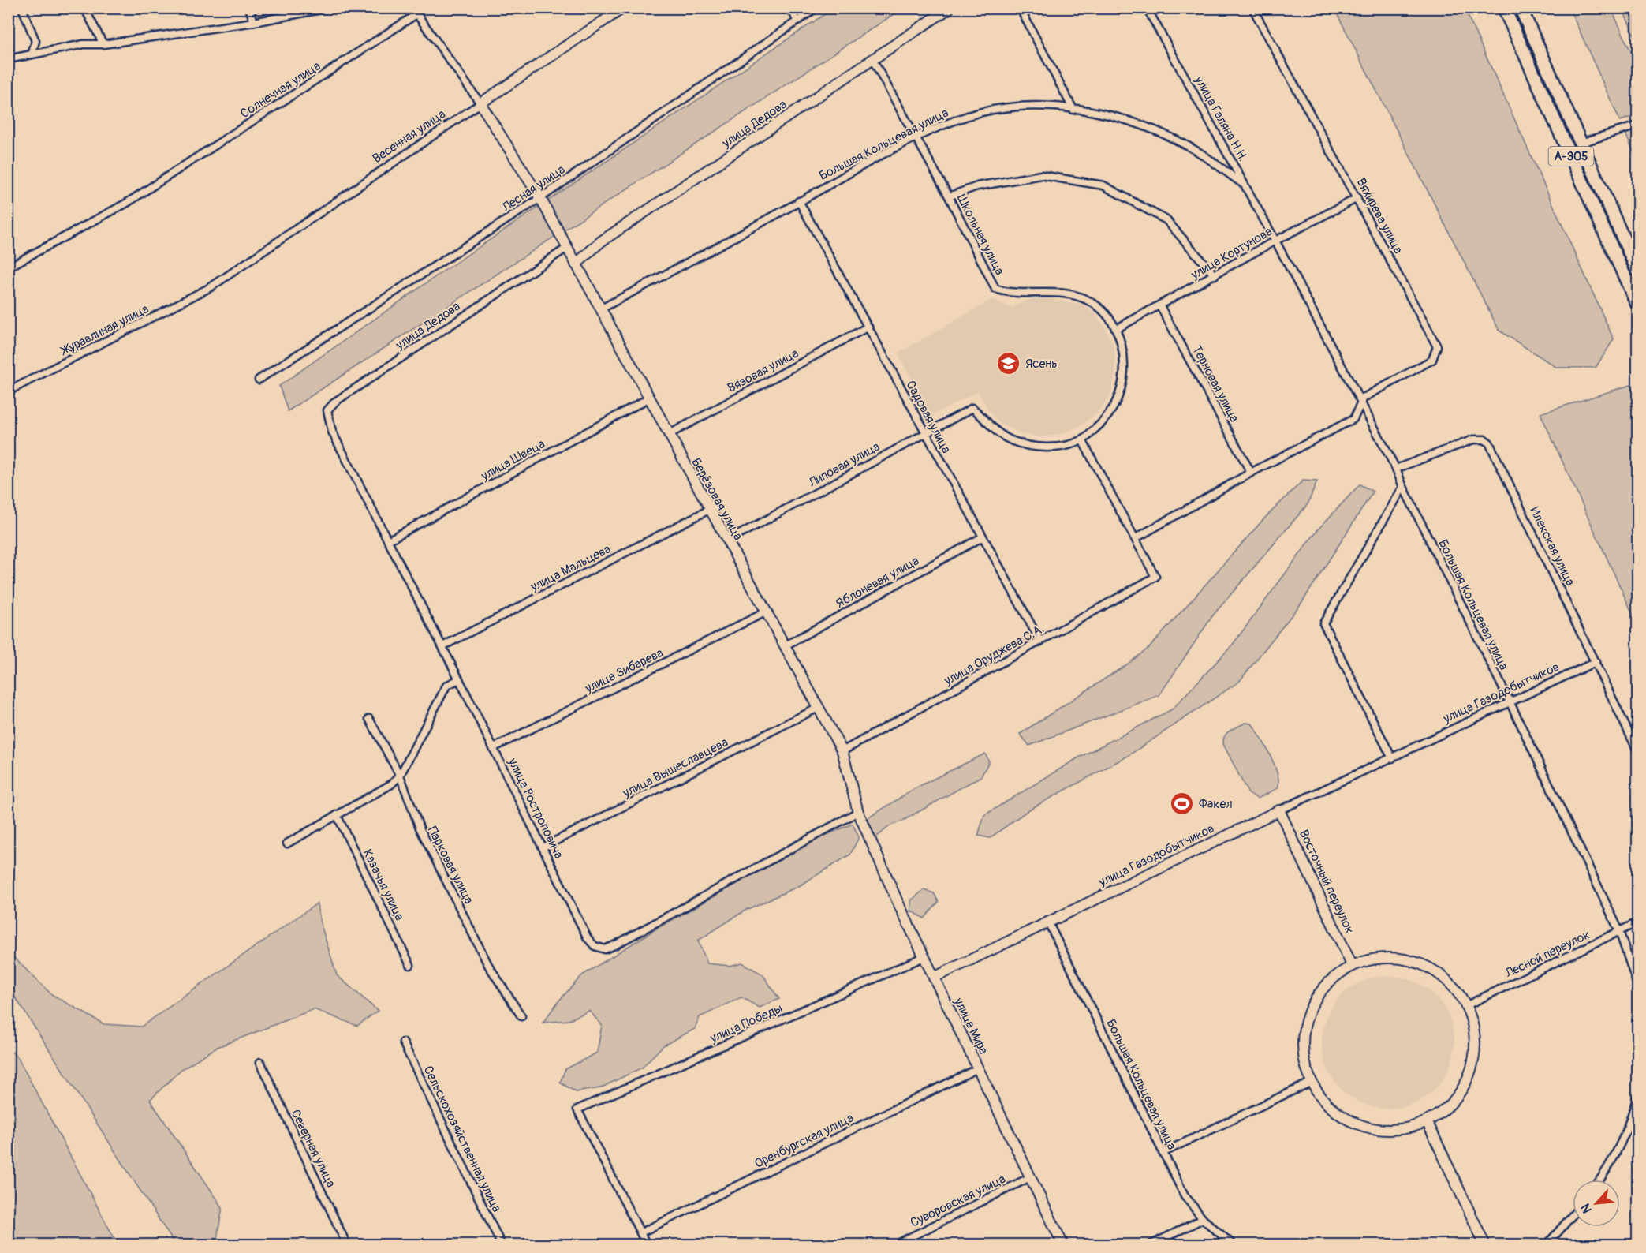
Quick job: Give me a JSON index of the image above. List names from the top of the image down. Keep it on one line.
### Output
{"streets":{"highway":["А-305"],"street":["Солнечная улица","улица Галяна Н.Н.","улица Дедова","Весенная улица","Большая Кольцевая улица","Лесная улица","Вяхирева улица","Школьная улица","улица Кортунова","Журавлиная улица","Вязовая улица","Терновая улица","Садовая улица","улица Швеца","Липовая улица","Берёзовая улица","Илекская улица","улица Мальцева","Яблоневая улица","улица Оруджева С.А.","улица Зибарева","улица Газодобытчиков","улица Вышеславцева","улица Ростроповича","Парковая улица","Восточный переулок","Казачья улица","Лесной переулок","улица Победы","улица Мира","Сельскохозяйственная улица","Оренбургская улица","Северная улица","Суворовская улица"]},"crossings":[["улица Галяна Н.Н.","Большая Кольцевая улица"],["улица Галяна Н.Н.","улица Кортунова"],["улица Дедова","Школьная улица"],["улица Дедова","Берёзовая улица"],["улица Дедова","улица Ростроповича"],["Весенная улица","Журавлиная улица"],["Весенная улица","Берёзовая улица"],["Большая Кольцевая улица","Вяхирева улица"],["Большая Кольцевая улица","Школьная улица"],["Большая Кольцевая улица","улица Кортунова"],["Большая Кольцевая улица","Садовая улица"],["Большая Кольцевая улица","Берёзовая улица"],["Большая Кольцевая улица","Илекская улица"],["Большая Кольцевая улица","улица Газодобытчиков"],["Большая Кольцевая улица","Лесной переулок"],["Лесная улица","Берёзовая улица"],["Вяхирева улица","улица Кортунова"],["Вяхирева улица","Терновая улица"],["Вяхирева улица","улица Оруджева С.А."],["Школьная улица","улица Кортунова"],["Школьная улица","Липовая улица"],["улица Кортунова","Терновая улица"],["Вязовая улица","Садовая улица"],["Вязовая улица","Берёзовая улица"],["Садовая улица","Липовая улица"],["Садовая улица","Яблоневая улица"],["Садовая улица","улица Оруджева С.А."],["улица Швеца","Берёзовая улица"],["улица Швеца","улица Ростроповича"],["Липовая улица","Берёзовая улица"],["Берёзовая улица","улица Мальцева"],["Берёзовая улица","Яблоневая улица"],["Берёзовая улица","улица Оруджева С.А."],["Берёзовая улица","улица Зибарева"],["Берёзовая улица","улица Вышеславцева"],["Берёзовая улица","улица Ростроповича"],["Берёзовая улица","улица Мира"],["Илекская улица","улица Газодобытчиков"],["улица Мальцева","улица Ростроповича"],["улица Зибарева","улица Ростроповича"],["улица Газодобытчиков","Восточный переулок"],["улица Газодобытчиков","улица Мира"],["улица Вышеславцева","улица Ростроповича"],["улица Ростроповича","улица Мира"],["улица Победы","улица Мира"],["улица Победы","Оренбургская улица"],["улица Мира","Оренбургская улица"],["улица Мира","Суворовская улица"]],"places":{"school or university":["Ясень"],"sports":["Факел"]},"north":"bottom left"}
